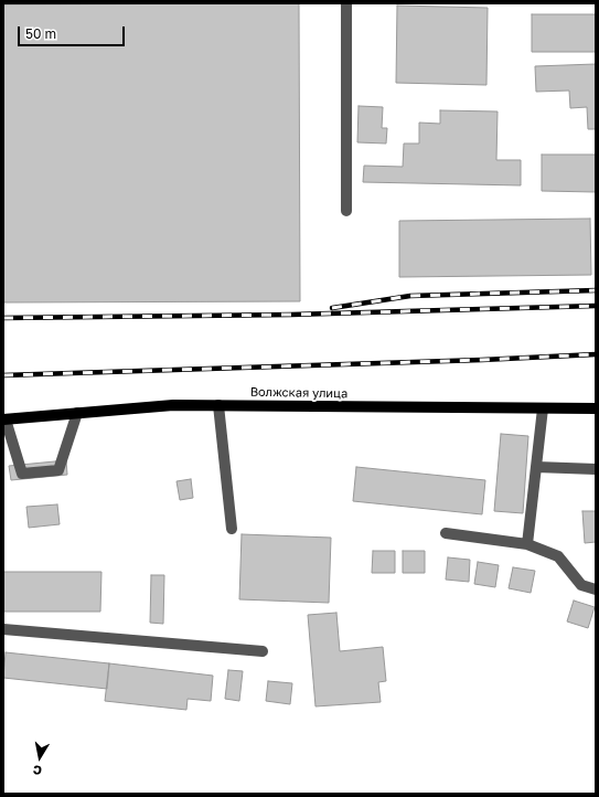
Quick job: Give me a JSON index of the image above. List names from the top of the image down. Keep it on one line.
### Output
{"streets":{"main road":["Волжская улица"]},"scale_bar":"50 m","north":"bottom"}
